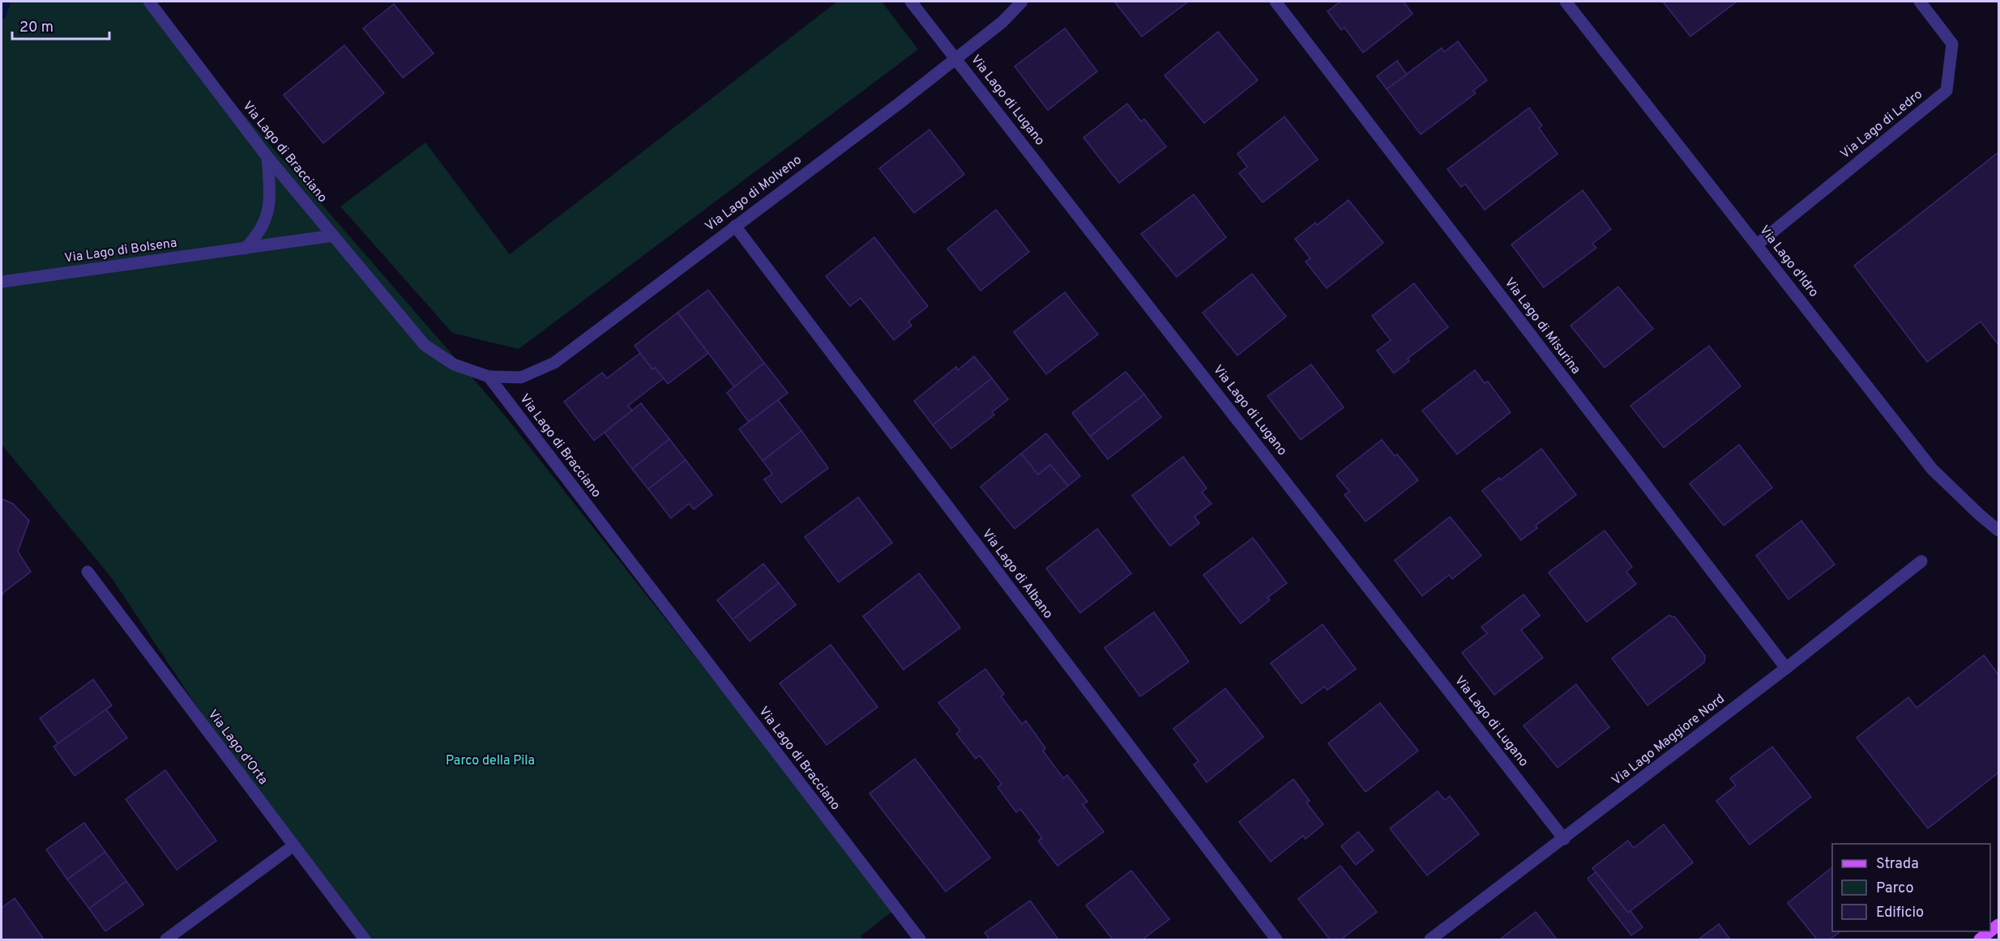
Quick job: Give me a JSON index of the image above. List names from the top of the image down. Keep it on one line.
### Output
{"streets":{"street":["Via Lago di Lugano","Via Lago di Ledro","Via Lago di Bracciano","Via Lago di Molveno","Via Lago di Bolsena","Via Lago d'Idro","Via Lago di Misurina","Via Lago di Albano","Via Lago Maggiore Nord","Via Lago d'Orta"]},"crossings":[["Via Lago di Lugano","Via Lago di Molveno"],["Via Lago di Lugano","Via Lago Maggiore Nord"],["Via Lago di Ledro","Via Lago d'Idro"],["Via Lago di Bracciano","Via Lago di Molveno"],["Via Lago di Bracciano","Via Lago di Bolsena"],["Via Lago di Molveno","Via Lago di Albano"],["Via Lago di Misurina","Via Lago Maggiore Nord"]],"parks":["Parco della Pila"],"legend":["Strada","Parco","Edificio"],"scale_bar":"20 m"}
